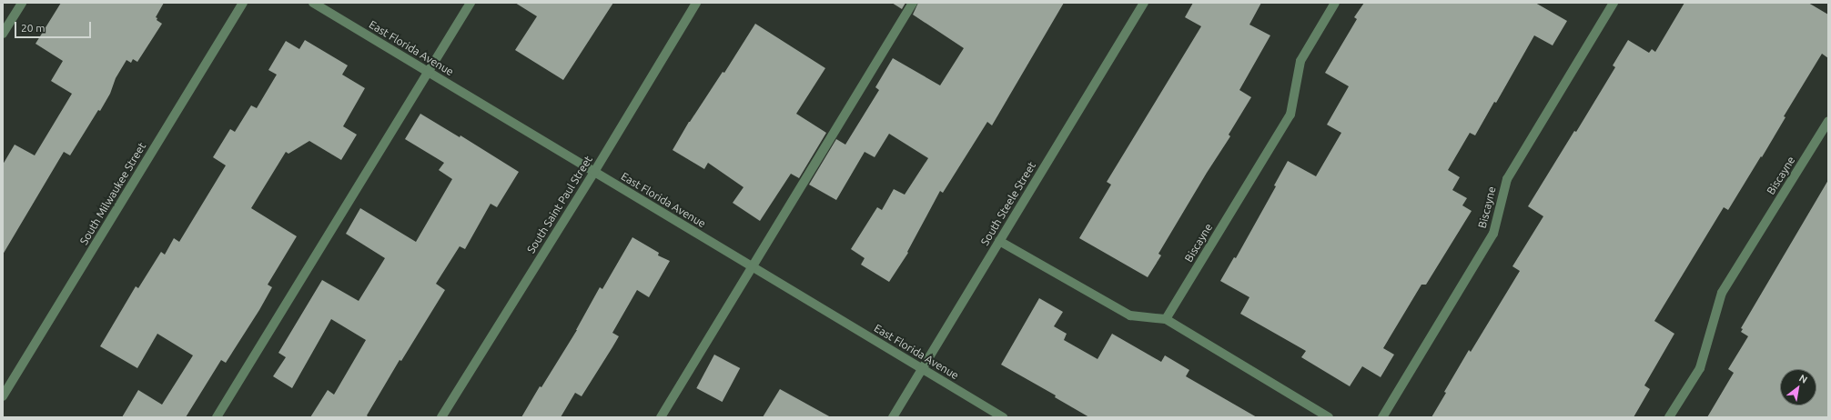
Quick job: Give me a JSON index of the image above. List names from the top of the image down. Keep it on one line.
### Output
{"streets":{"street":["East Florida Avenue","Biscayne","South Milwaukee Street","South Steele Street","South Saint Paul Street"]},"crossings":[["East Florida Avenue","South Steele Street"],["East Florida Avenue","South Saint Paul Street"]],"scale_bar":"20 m","north":"top right"}
